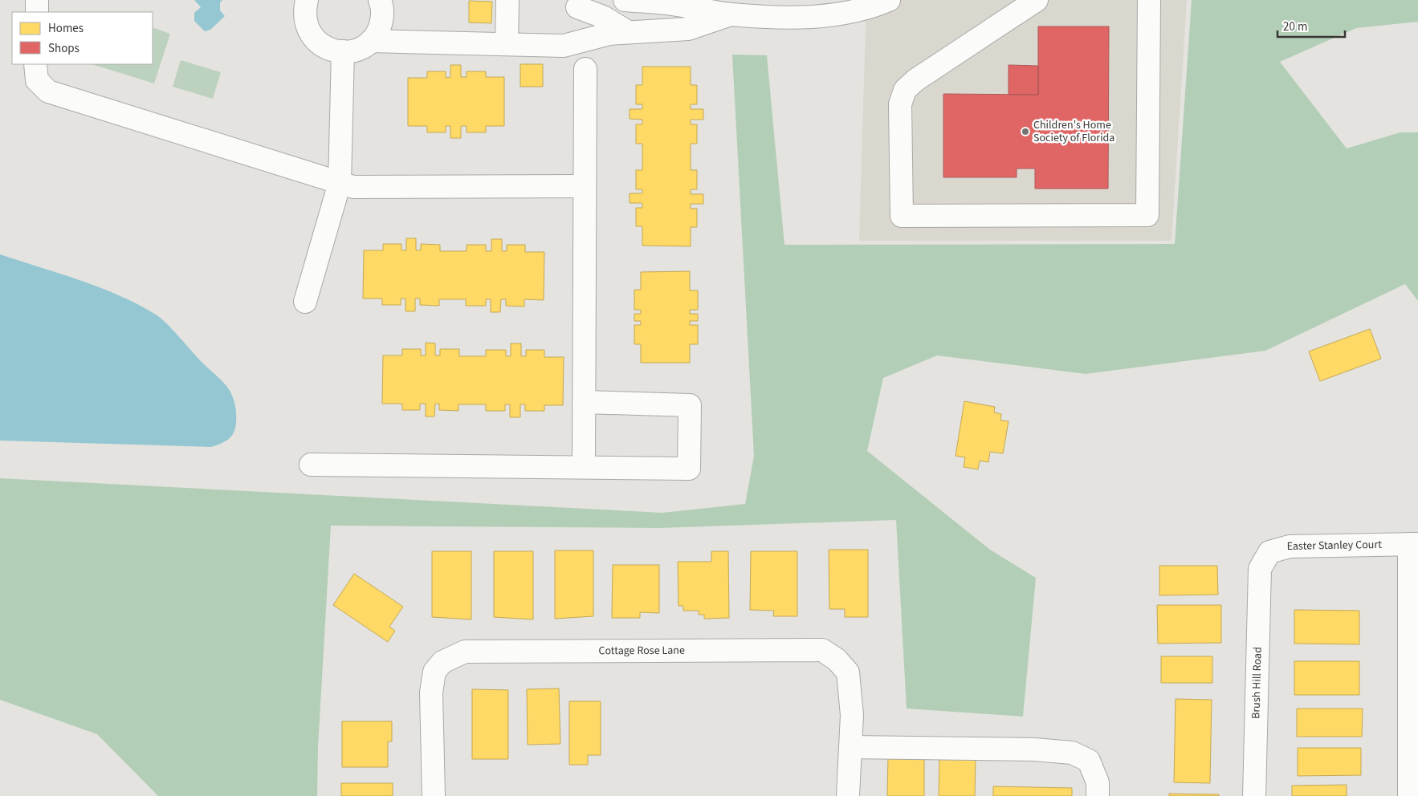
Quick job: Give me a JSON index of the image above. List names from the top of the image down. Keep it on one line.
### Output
{"streets":{"street":["Easter Stanley Court","Cottage Rose Lane","Brush Hill Road"]},"crossings":[["Easter Stanley Court","Brush Hill Road"]],"places":["Children's Home Society of Florida"],"legend":["Homes","Shops"],"scale_bar":"20 m"}
